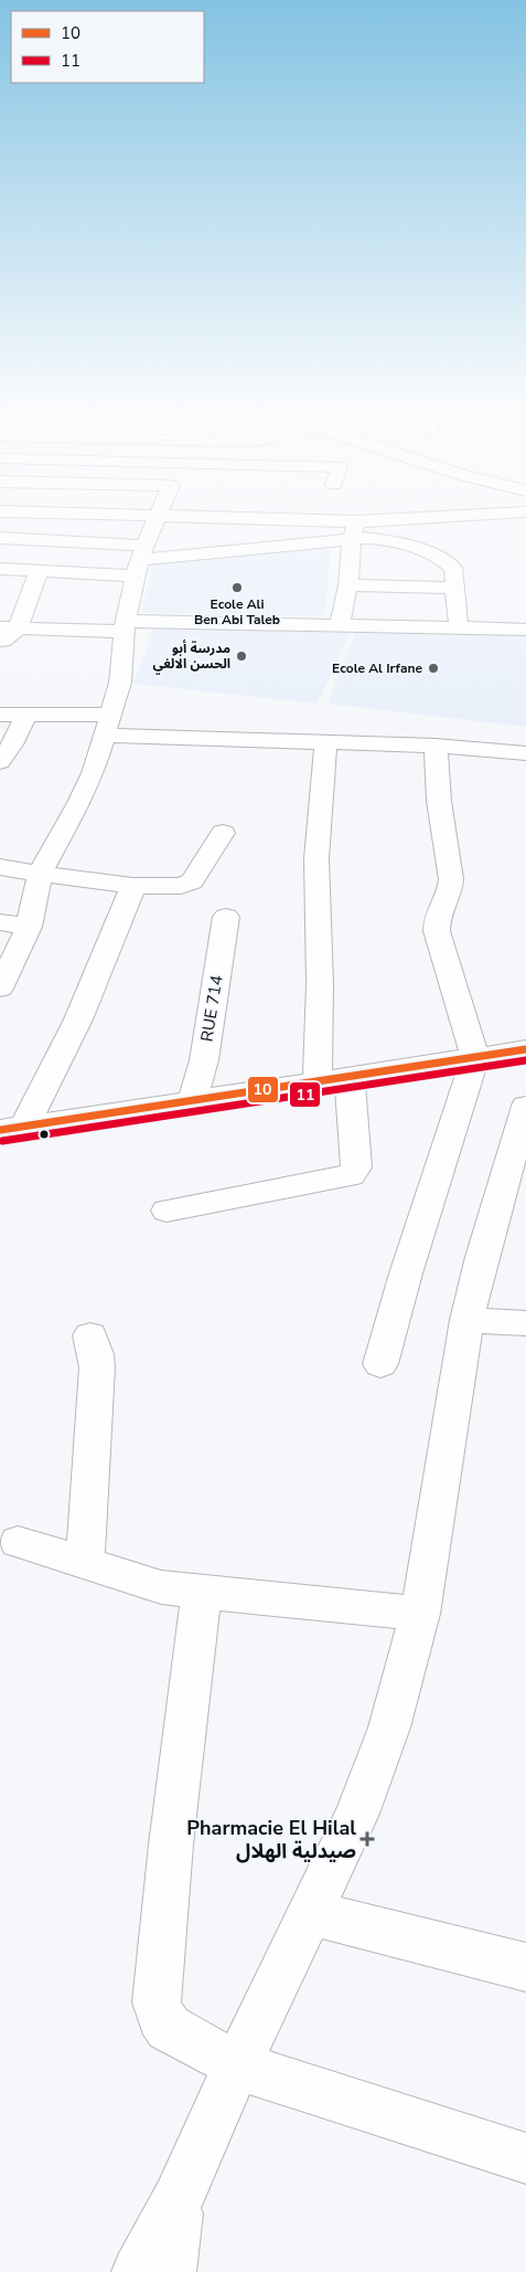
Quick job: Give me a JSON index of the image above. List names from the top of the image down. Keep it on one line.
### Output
{"streets":{"street":["RUE 714"]},"places":{"other":["Ecole Ali Ben Abi Taleb","مدرسة أبو الحسن الالغي","Ecole Al Irfane"],"health":["Pharmacie El Hilal صيدلية الهلال"]},"lines":["transit line 10","transit line 11"],"legend":["10","11"]}
